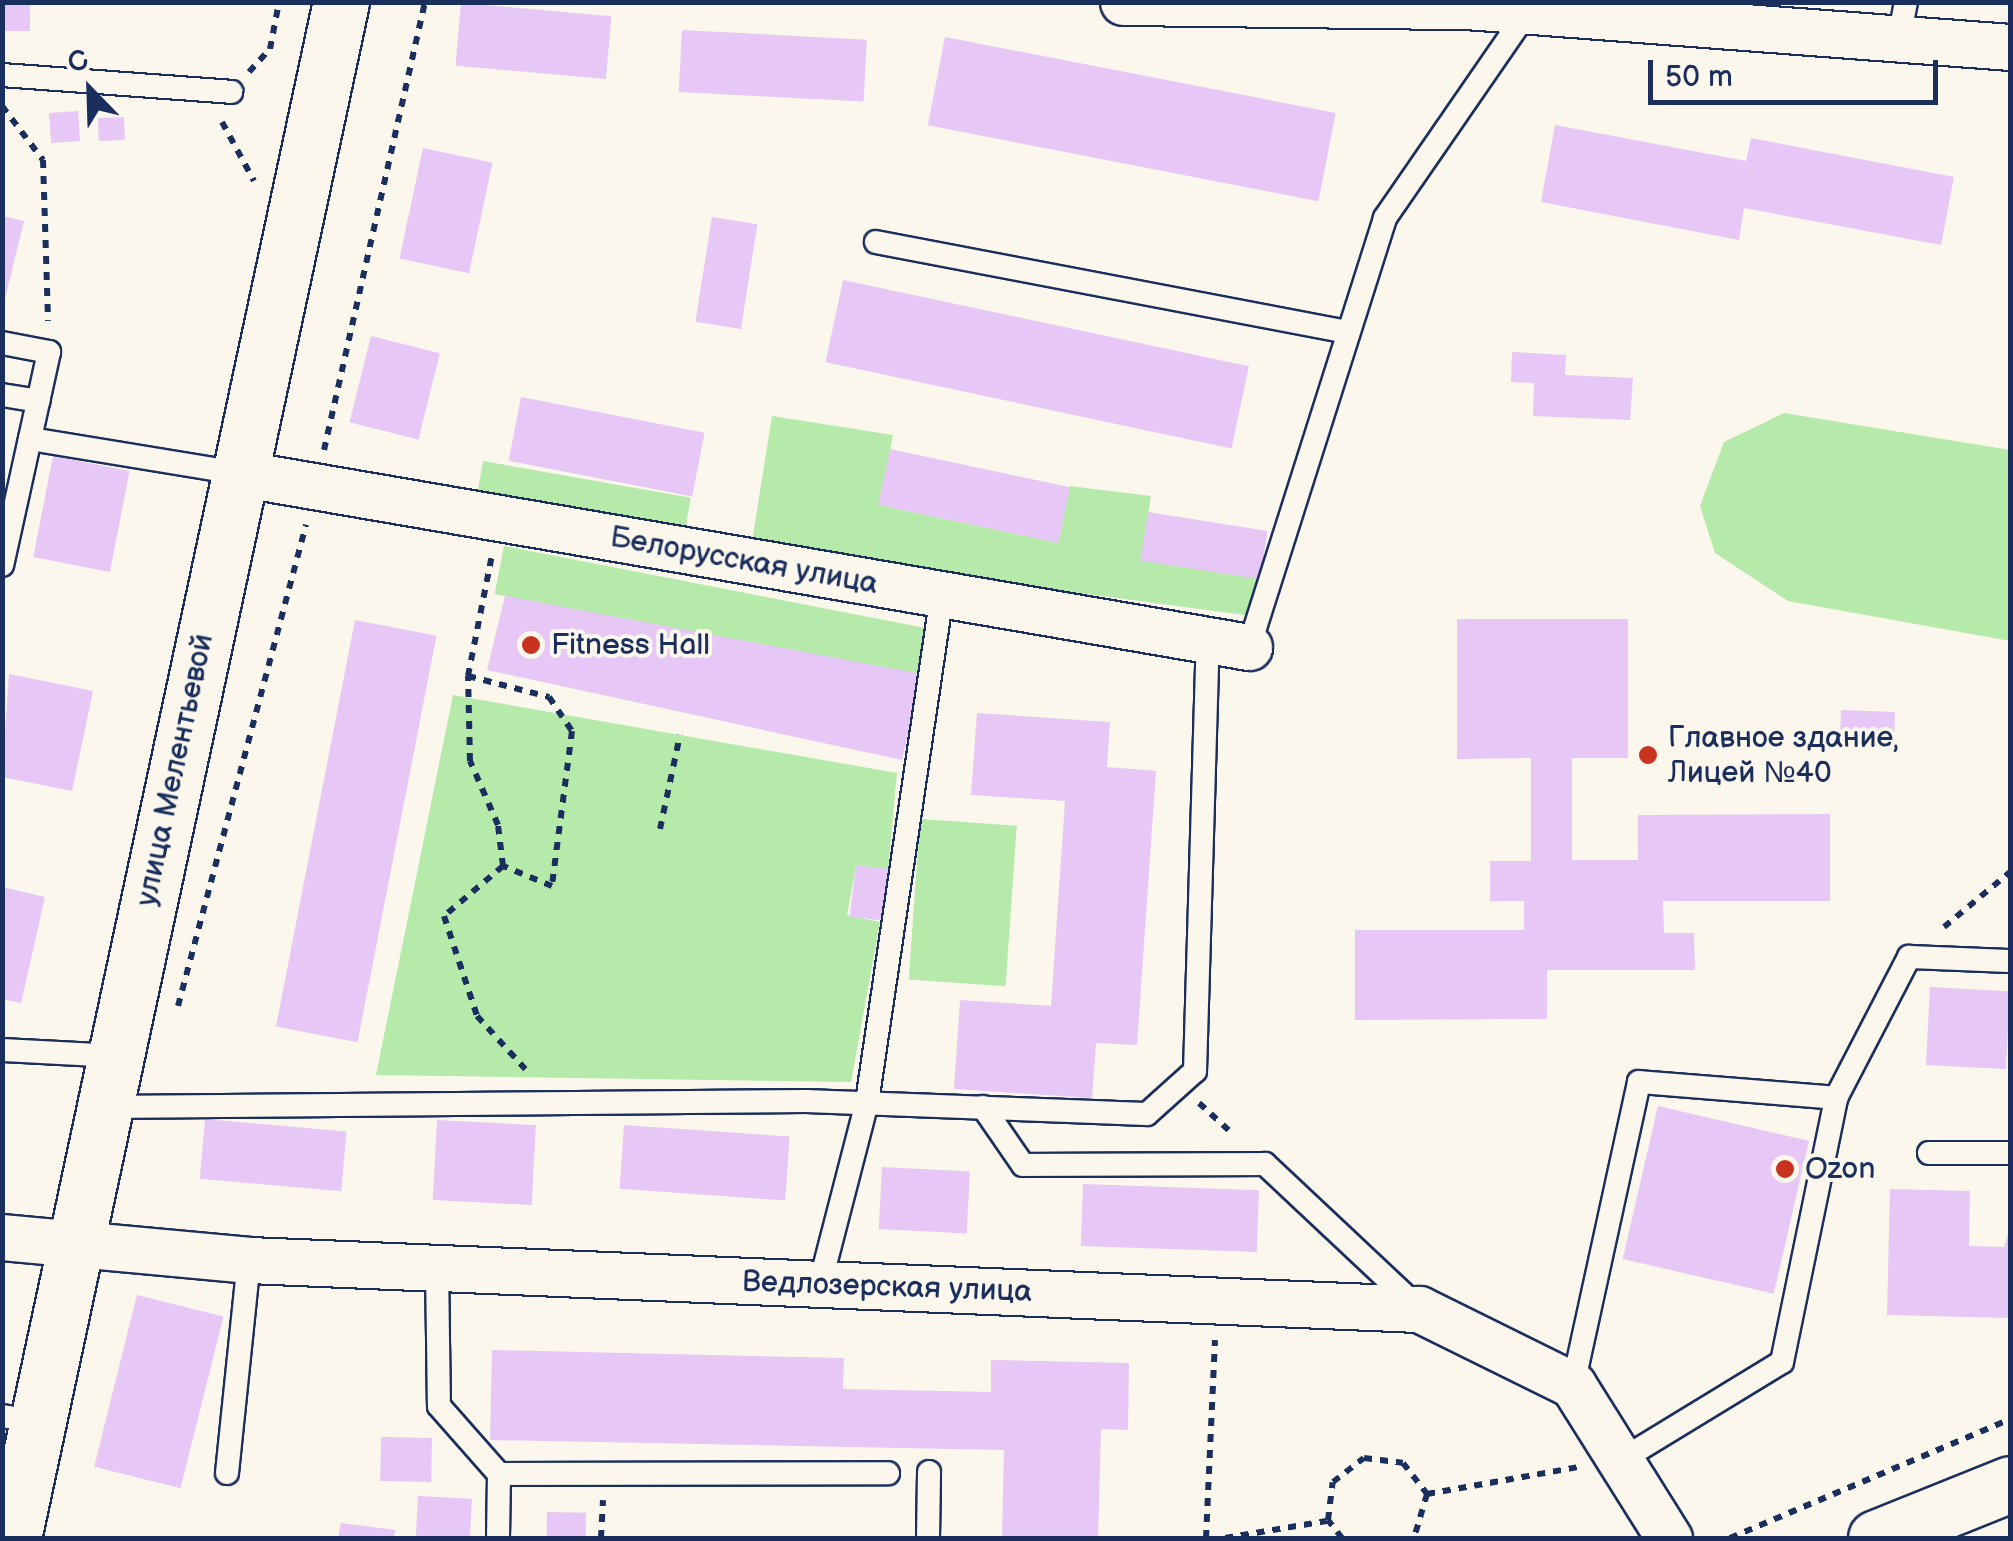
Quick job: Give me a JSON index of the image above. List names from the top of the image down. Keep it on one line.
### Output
{"streets":{"main road":["улица Мелентьевой"],"street":["Белорусская улица","Ведлозерская улица"]},"crossings":[["Белорусская улица","улица Мелентьевой"],["улица Мелентьевой","Ведлозерская улица"]],"places":["Fitness Hall","Главное здание, Лицей №40","Ozon"],"scale_bar":"50 m","north":"top left"}
